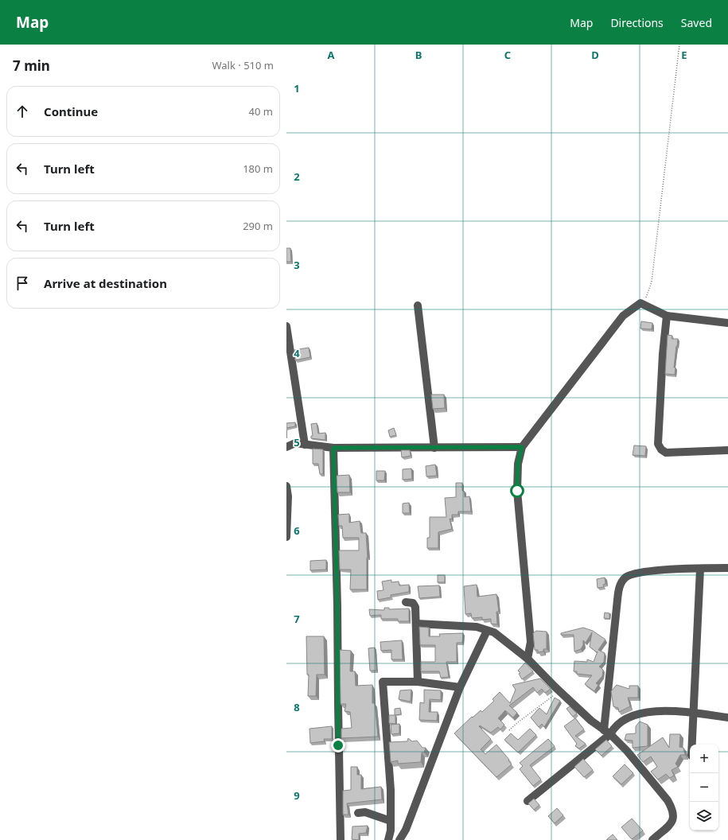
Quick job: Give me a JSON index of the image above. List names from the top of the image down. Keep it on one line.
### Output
{"page":{"header":"Map","nav":["Map","Directions","Saved"],"heading":["7 min","Walk · 510 m"],"list":[["Continue","40 m"],["Turn left","180 m"],["Turn left","290 m"],"Arrive at destination"],"map_buttons":["+","−"]},"grid":{"columns":["A","B","C","D","E"],"rows":["1","2","3","4","5","6","7","8","9"]}}
